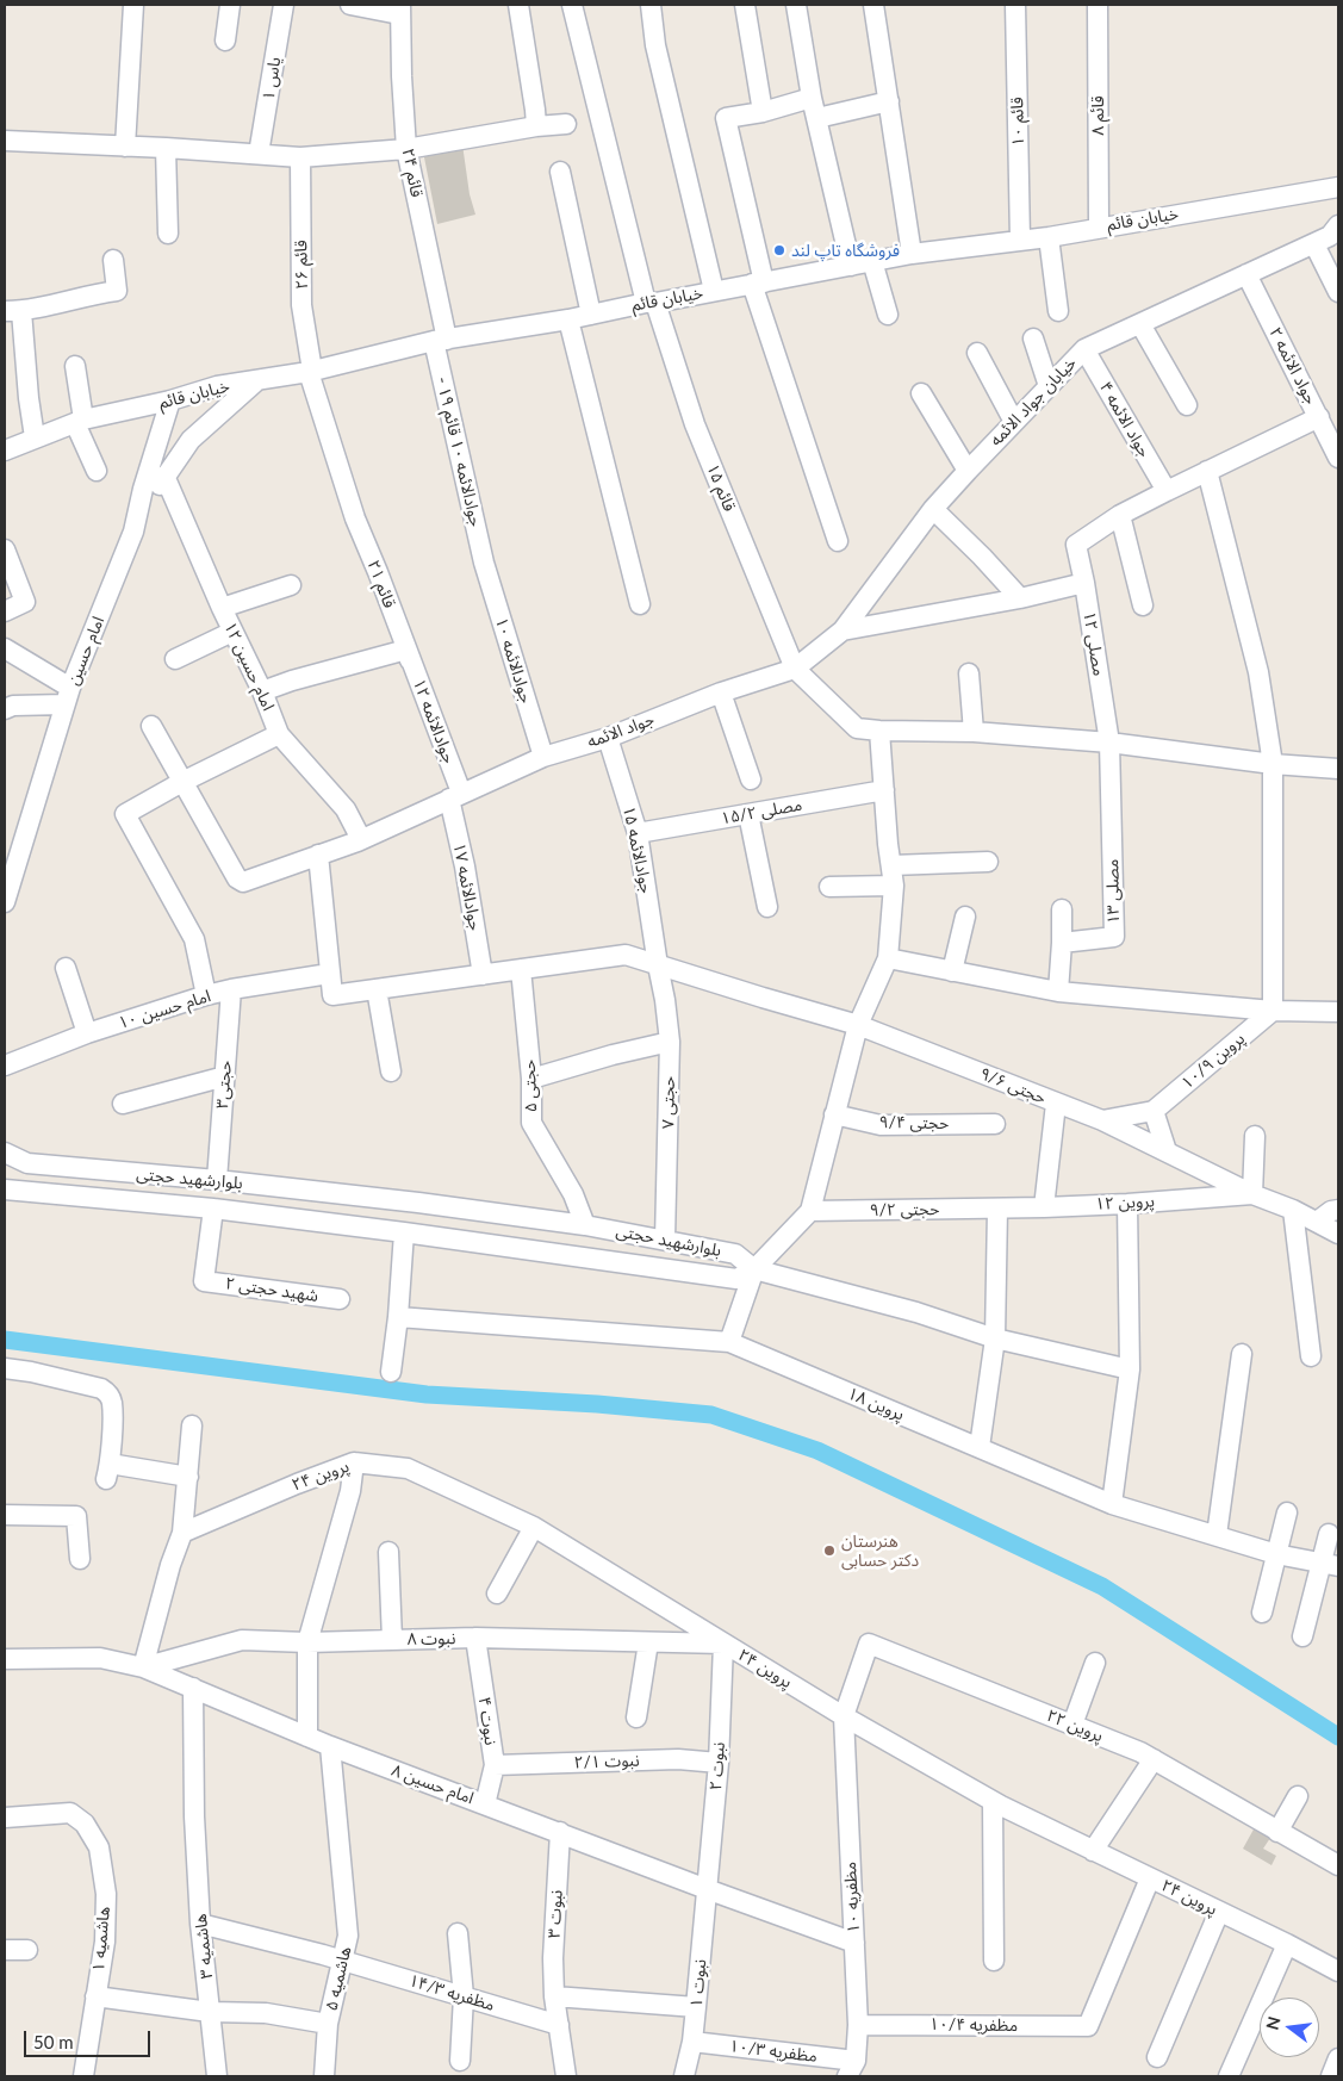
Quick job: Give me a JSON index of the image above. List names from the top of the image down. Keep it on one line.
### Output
{"streets":{"street":["یاس ۱","قائم ۸","قائم ۱۰","قائم ۲۴","خیابان قائم","قائم ۲۶","جواد الائمه ۲","خیابان جواد الائمه","جواد الائمه ۴","- جوادالائمه ۱۰ قائم ۱۹","قائم ۱۵","قائم ۲۱","مصلی ۱۲","امام حسین","جوادالائمه ۱۰","امام حسین ۱۲","جواد الائمه","مصلی ۱۵/۲","جوادالائمه ۱۵","جوادالائمه ۱۷","مصلی ۱۳","۱۰ امام حسین","پروین ۱۰/۹","حجتی۳","حجتی ۵","حجتی ۹/۶","حجتی ۷","حجتی ۹/۴","بلوارشهید حجتی","پروین ۱۲","حجتی ۹/۲","شهید حجتی ۲","پروین ۱۸","پروین ۲۴","نبوت ۸","نبوت ۴","پروین ۲۲","نبوت ۲/۱","نبوت ۲","امام حسین ۸","مظفریه ۱۰","نبوت ۳","۱ هاشمیه","هاشمیه ۳","هاشمیه ۵","نبوت ۱","مظفریه ۱۴/۳","مظفریه ۱۰/۴","مظفریه ۱۰/۳"]},"crossings":[["قائم ۸","خیابان قائم"],["قائم ۱۰","خیابان قائم"],["قائم ۲۴","خیابان قائم"],["قائم ۲۴","- جوادالائمه ۱۰ قائم ۱۹"],["خیابان قائم","قائم ۲۶"],["خیابان قائم","- جوادالائمه ۱۰ قائم ۱۹"],["خیابان قائم","قائم ۱۵"],["خیابان قائم","قائم ۲۱"],["خیابان قائم","امام حسین"],["قائم ۲۶","قائم ۲۱"],["جواد الائمه ۲","خیابان جواد الائمه"],["خیابان جواد الائمه","جواد الائمه ۴"],["خیابان جواد الائمه","قائم ۱۵"],["خیابان جواد الائمه","جواد الائمه"],["- جوادالائمه ۱۰ قائم ۱۹","جوادالائمه ۱۰"],["قائم ۱۵","جواد الائمه"],["قائم ۲۱","جواد الائمه"],["قائم ۲۱","جوادالائمه ۱۷"],["مصلی ۱۲","مصلی ۱۳"],["جوادالائمه ۱۰","جواد الائمه"],["امام حسین ۱۲","جواد الائمه"],["جواد الائمه","جوادالائمه ۱۵"],["جواد الائمه","جوادالائمه ۱۷"],["مصلی ۱۵/۲","جوادالائمه ۱۵"],["جوادالائمه ۱۵","حجتی ۹/۶"],["جوادالائمه ۱۵","حجتی ۷"],["جوادالائمه ۱۷","حجتی ۹/۶"],["۱۰ امام حسین","حجتی۳"],["۱۰ امام حسین","حجتی ۹/۶"],["حجتی۳","بلوارشهید حجتی"],["حجتی ۵","حجتی ۹/۶"],["حجتی ۵","بلوارشهید حجتی"],["حجتی ۹/۶","حجتی ۷"],["حجتی ۹/۶","پروین ۱۲"],["حجتی ۷","بلوارشهید حجتی"],["بلوارشهید حجتی","شهید حجتی ۲"],["پروین ۱۲","حجتی ۹/۲"],["پروین ۲۴","نبوت ۸"],["پروین ۲۴","پروین ۲۲"],["پروین ۲۴","نبوت ۲"],["پروین ۲۴","مظفریه ۱۰"],["پروین ۲۴","مظفریه ۱۰/۴"],["نبوت ۸","نبوت ۴"],["نبوت ۸","نبوت ۲"],["نبوت ۸","امام حسین ۸"],["نبوت ۴","نبوت ۲/۱"],["نبوت ۴","امام حسین ۸"],["پروین ۲۲","مظفریه ۱۰"],["نبوت ۲/۱","نبوت ۲"],["نبوت ۲","امام حسین ۸"],["نبوت ۲","نبوت ۱"],["امام حسین ۸","مظفریه ۱۰"],["امام حسین ۸","نبوت ۳"],["امام حسین ۸","هاشمیه ۳"],["امام حسین ۸","هاشمیه ۵"],["امام حسین ۸","نبوت ۱"],["مظفریه ۱۰","مظفریه ۱۰/۴"],["مظفریه ۱۰","مظفریه ۱۰/۳"],["نبوت ۳","مظفریه ۱۴/۳"],["هاشمیه ۳","مظفریه ۱۴/۳"],["هاشمیه ۵","مظفریه ۱۴/۳"],["نبوت ۱","مظفریه ۱۰/۳"]],"places":["فروشگاه تاپ لند","هنرستان دکتر حسابی"],"scale_bar":"50 m","north":"left"}
